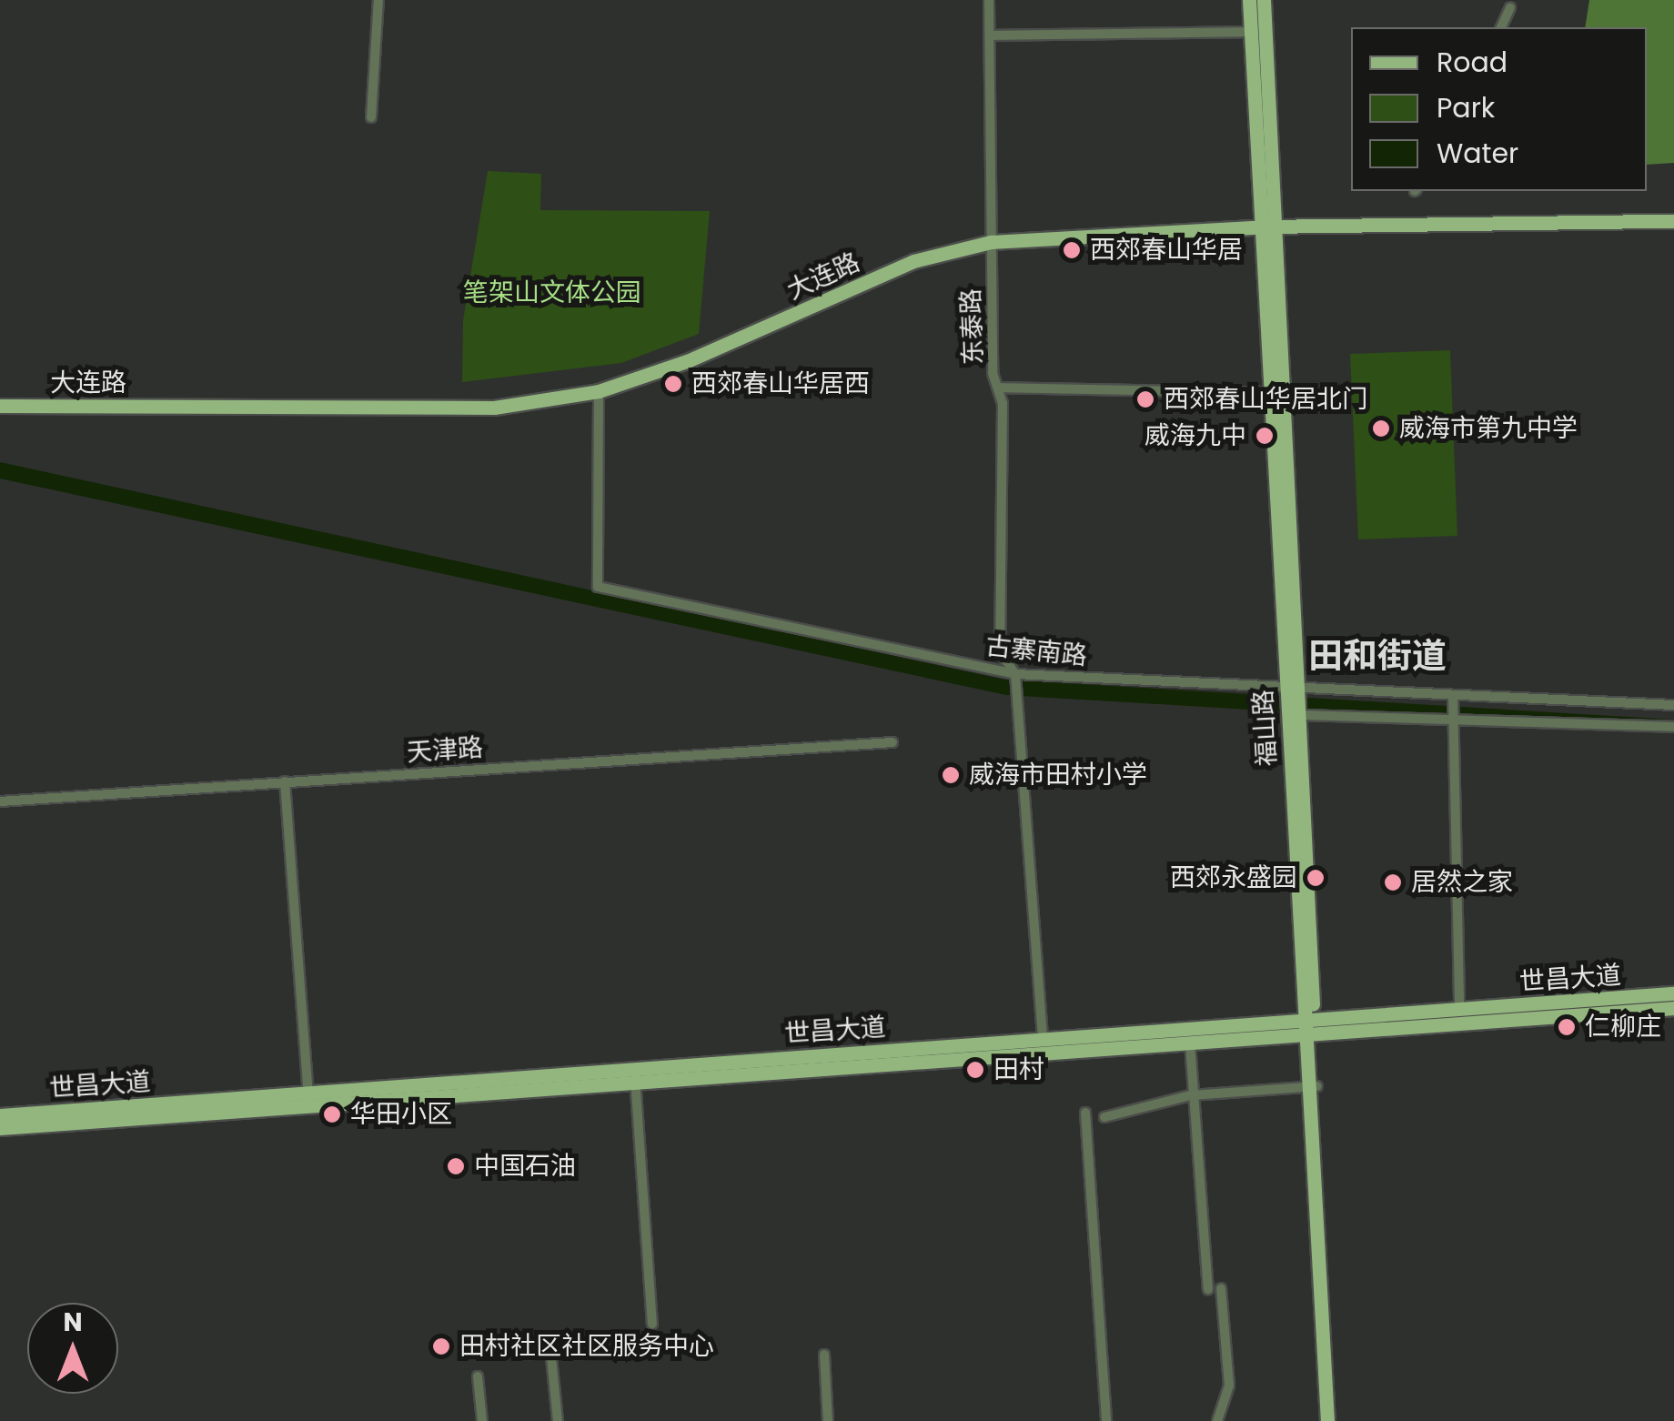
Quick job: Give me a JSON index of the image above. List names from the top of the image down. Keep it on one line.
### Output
{"streets":{"main road":["大连路","世昌大道"],"street":["东泰路","古寨南路","天津路"]},"crossings":[["大连路","东泰路"],["大连路","古寨南路"]],"districts":["田和街道"],"parks":["笔架山文体公园"],"places":["西郊春山华居","西郊春山华居西","西郊春山华居北门","威海市第九中学","威海九中","威海市田村小学","西郊永盛园","居然之家","仁柳庄","田村","华田小区","中国石油","田村社区社区服务中心"],"legend":["Road","Park","Water"],"north":"top"}
